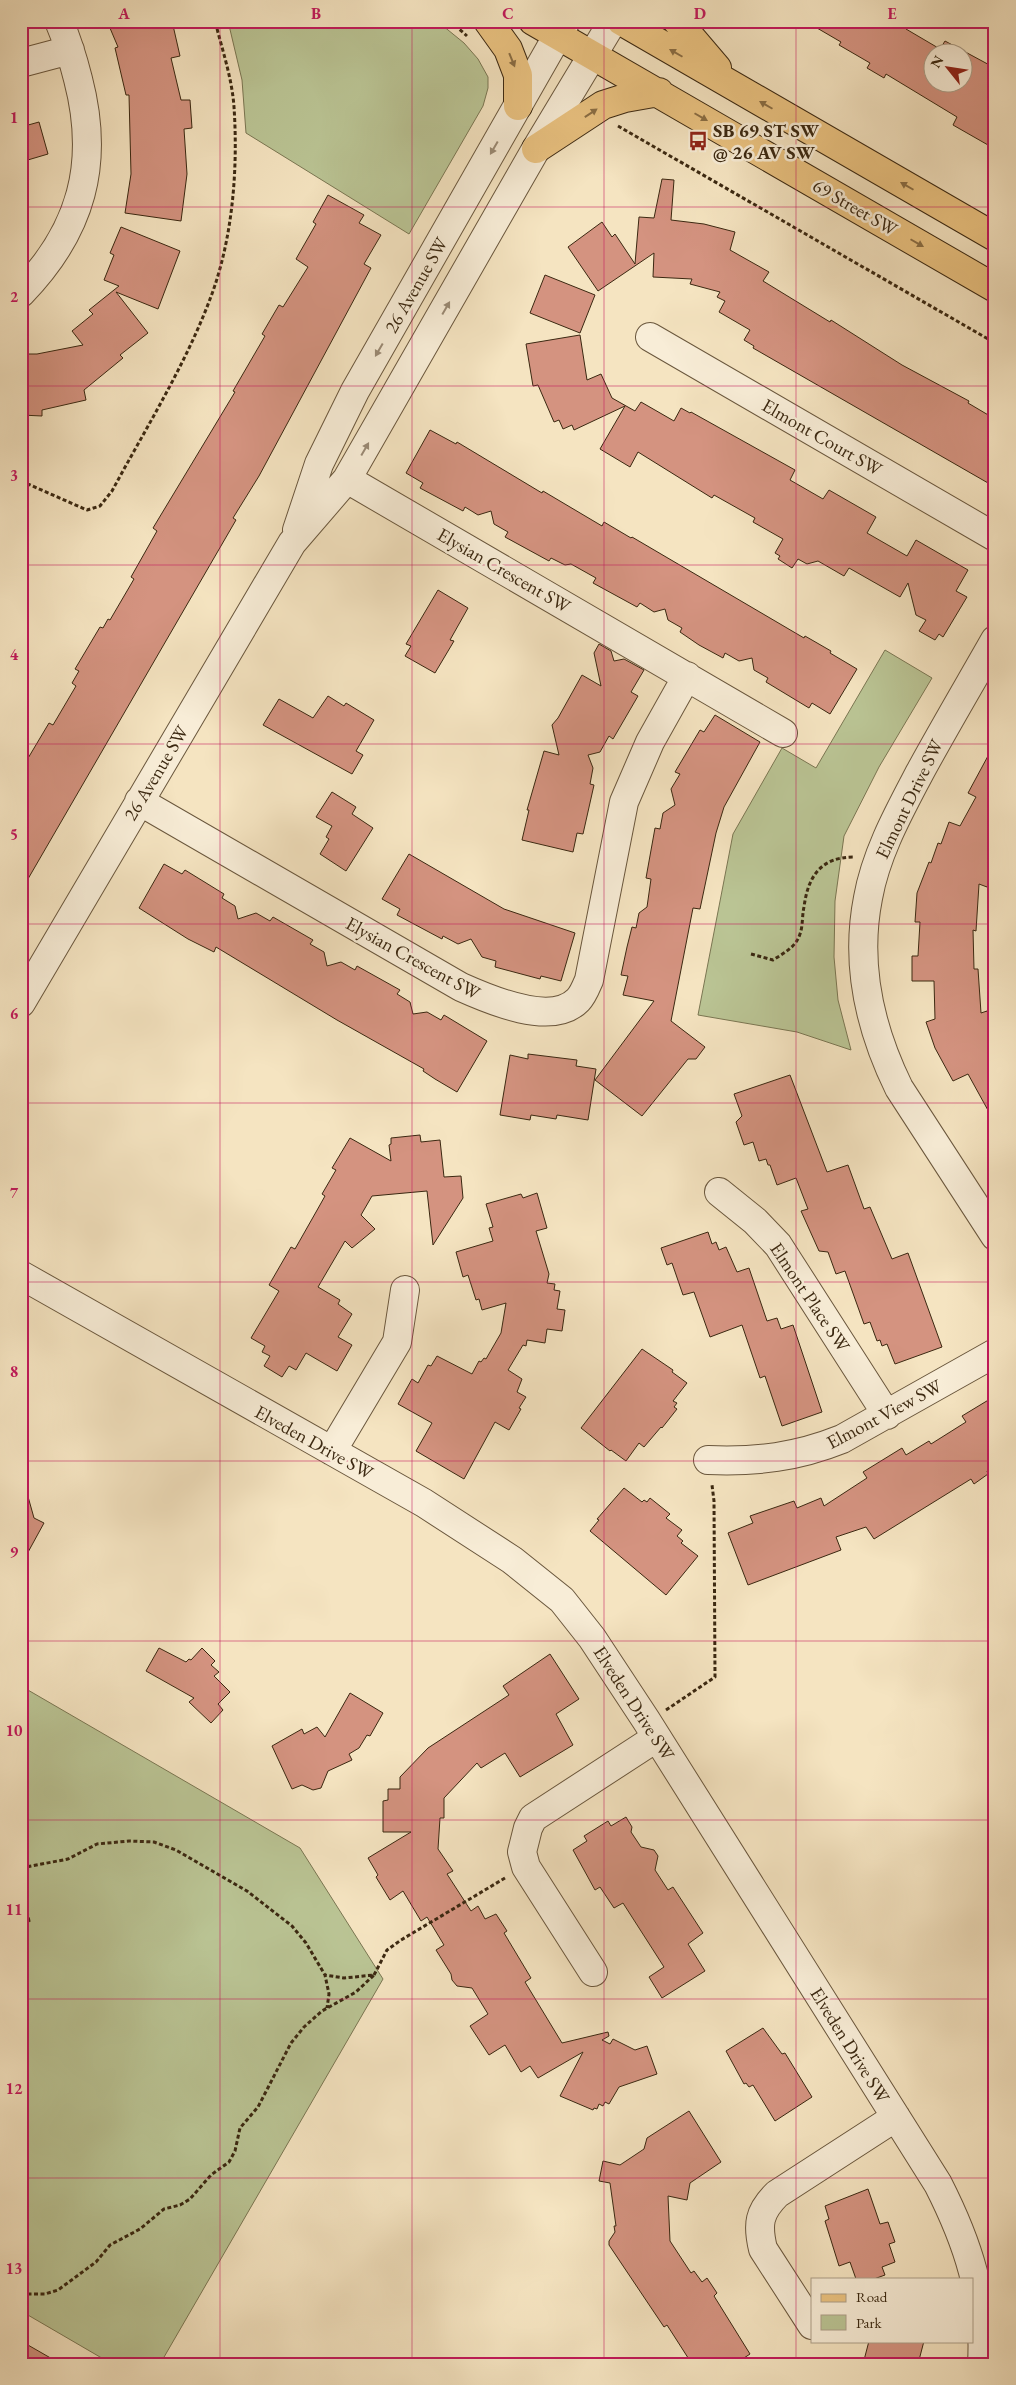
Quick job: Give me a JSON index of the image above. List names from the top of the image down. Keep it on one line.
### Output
{"streets":{"main road":["69 Street SW"],"street":["26 Avenue SW","Elmont Court SW","Elysian Crescent SW","Elmont Drive SW","Elmont Place SW","Elmont View SW","Elveden Drive SW"]},"crossings":[["69 Street SW","26 Avenue SW"],["26 Avenue SW","Elysian Crescent SW"],["Elmont Place SW","Elmont View SW"]],"places":{"bus stop":["SB 69 ST SW @ 26 AV SW"]},"legend":["Road","Park"],"north":"top left","grid":{"columns":["A","B","C","D","E"],"rows":["1","2","3","4","5","6","7","8","9","10","11","12","13"]}}
